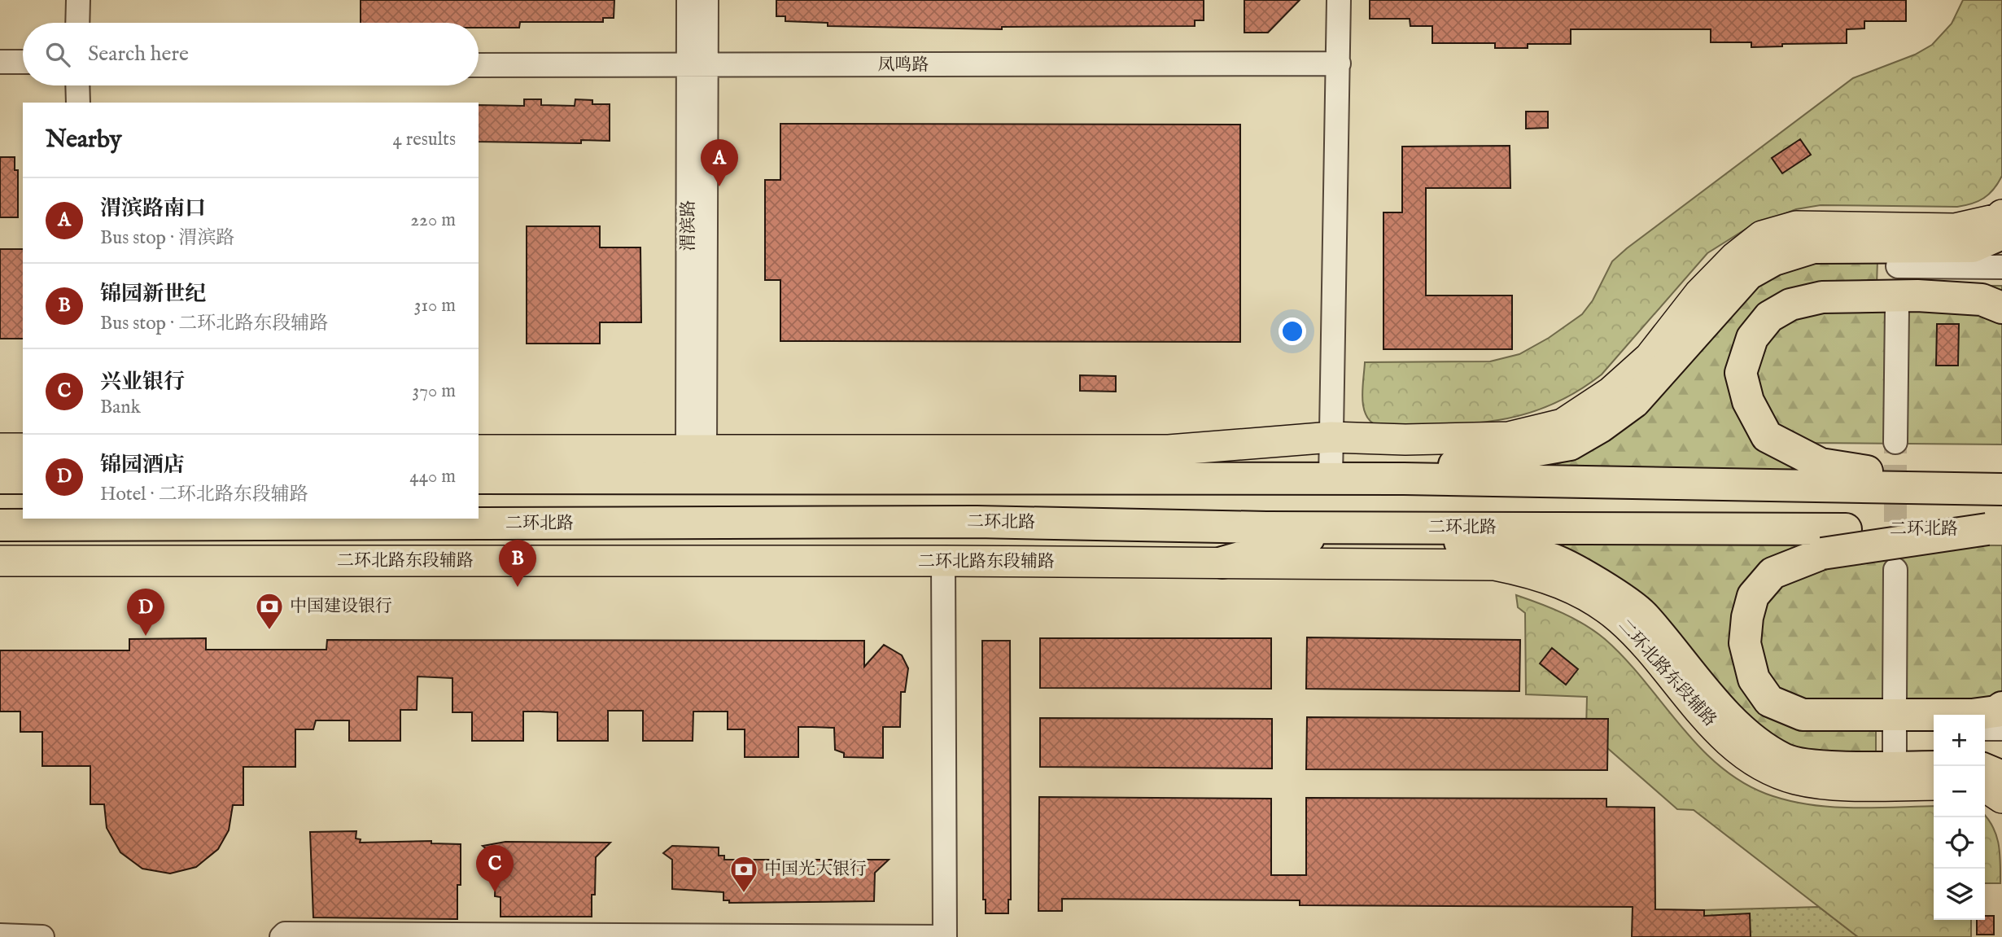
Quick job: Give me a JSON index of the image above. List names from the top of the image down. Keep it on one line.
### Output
{"streets":{"highway":["二环北路"],"main road":["二环北路东段辅路"],"street":["凤鸣路","渭滨路"]},"crossings":[["凤鸣路","渭滨路"]],"places":{"bank":["中国建设银行","中国光大银行"]},"page":{"search":"Search here","heading":["Nearby","4 results"],"pins":["A","B","D","C"],"list":[{"mark":"A","name":"渭滨路南口","note":"Bus stop · 渭滨路","value":"220 m"},{"mark":"B","name":"锦园新世纪","note":"Bus stop · 二环北路东段辅路","value":"310 m"},{"mark":"C","name":"兴业银行","note":"Bank","value":"370 m"},{"mark":"D","name":"锦园酒店","note":"Hotel · 二环北路东段辅路","value":"440 m"}],"map_buttons":["+","−"]}}
